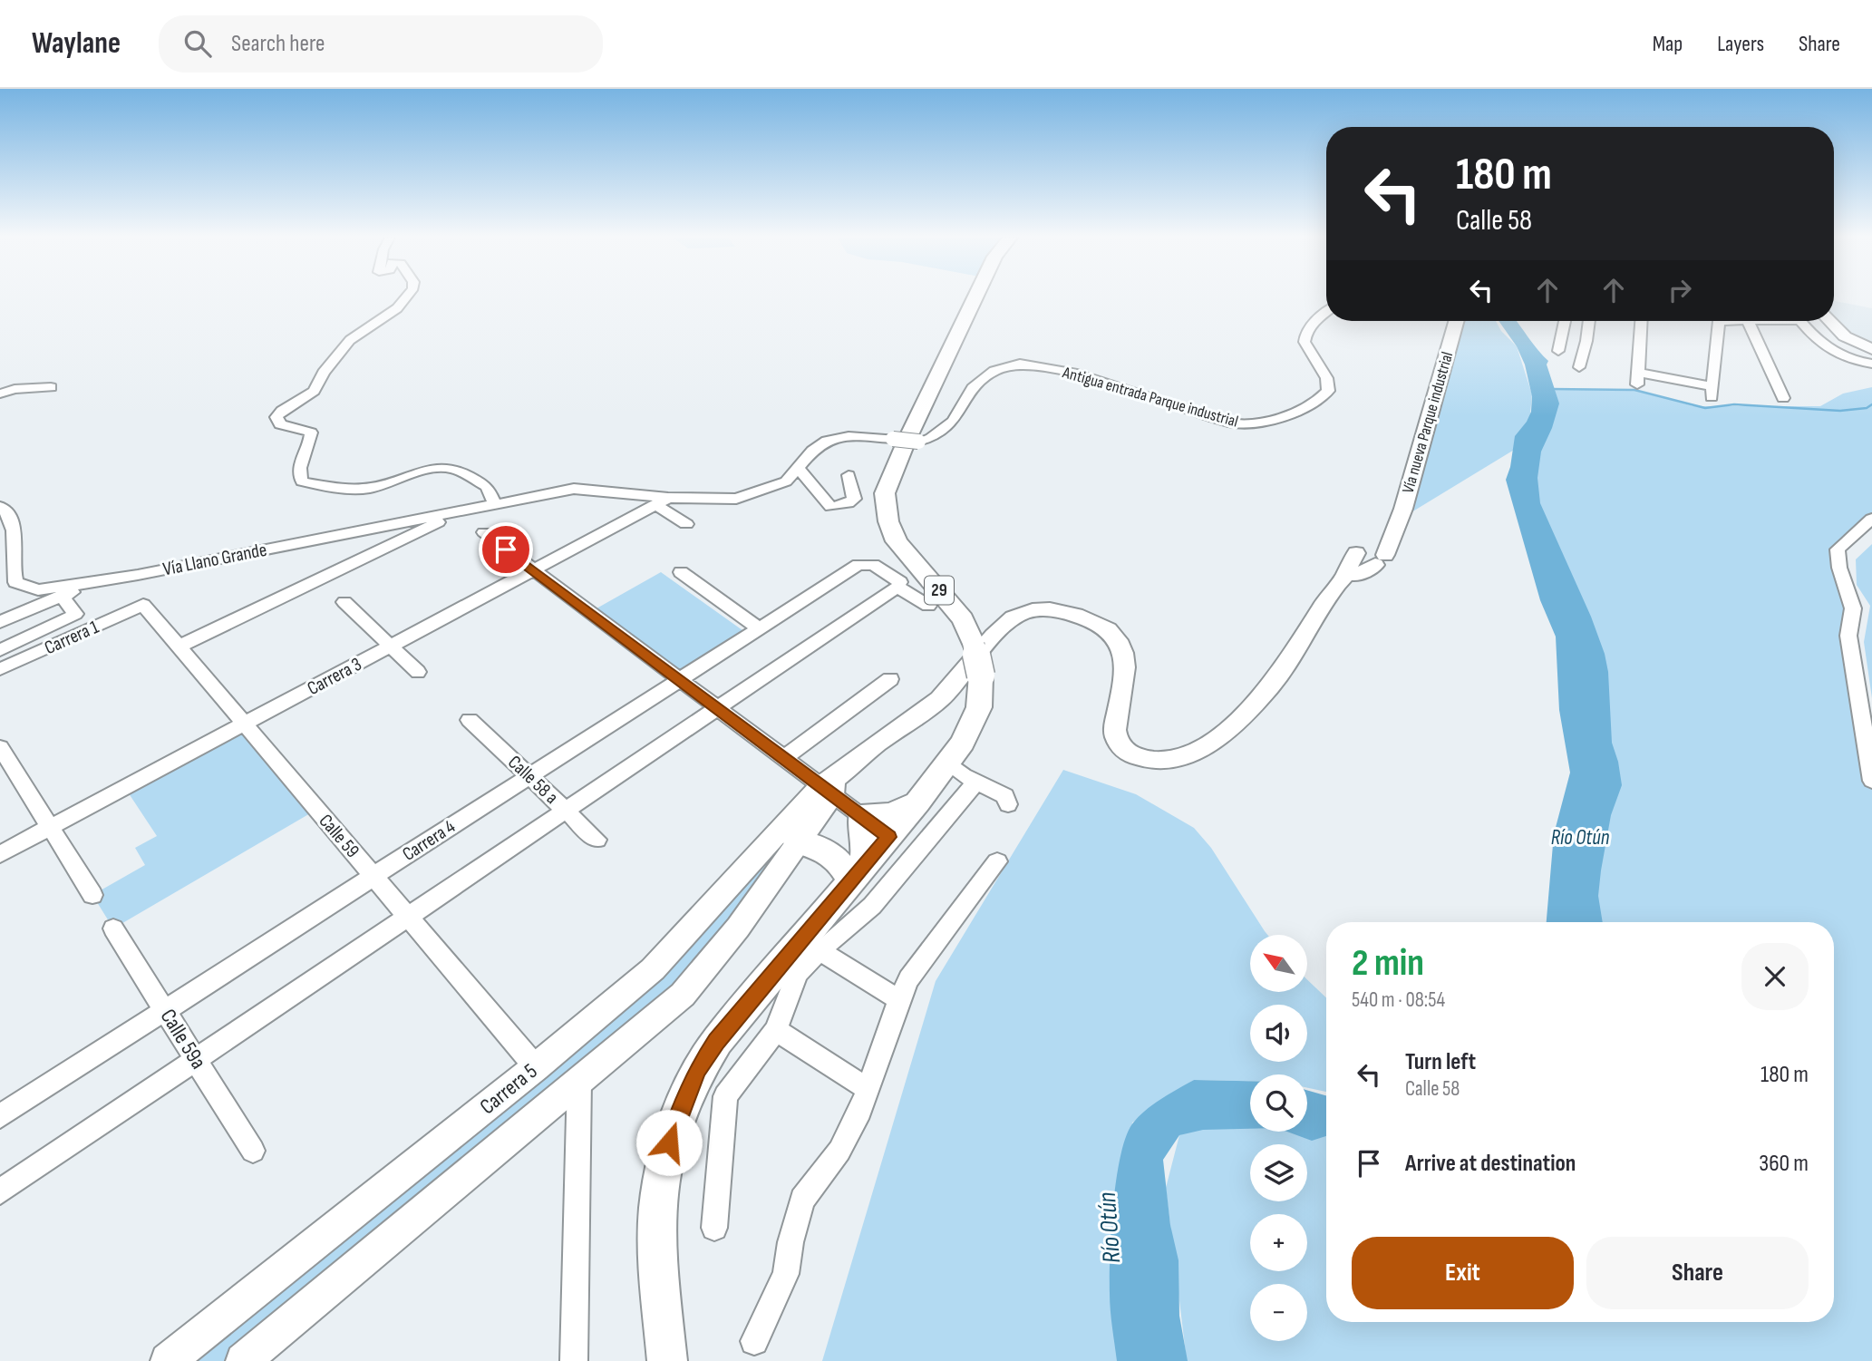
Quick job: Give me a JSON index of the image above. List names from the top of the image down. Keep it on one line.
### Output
{"streets":{"highway":["29"],"main road":["Vía nueva Parque industrial","Carrera 5"],"street":["Antigua entrada Parque industrial","Vía Llano Grande","Carrera 1","Carrera 3","Calle 58 a","Calle 59","Carrera 4","Calle 59a"]},"crossings":[["Antigua entrada Parque industrial","Vía Llano Grande"],["Vía Llano Grande","Carrera 3"],["Carrera 1","Calle 59"],["Carrera 3","Calle 59"],["Calle 58 a","Carrera 4"],["Calle 59","Carrera 4"],["Calle 59","Carrera 5"],["Carrera 4","Calle 59a"]],"water":["Río Otún"],"north":"top left","page":{"header":"Waylane","search":"Search here","nav":["Map","Layers","Share"],"turn":["180 m","Calle 58"],"heading":["2 min","540 m · 08:54"],"map_buttons":["+","−"],"list":[{"name":"Turn left","note":"Calle 58","value":"180 m"},{"name":"Arrive at destination","value":"360 m"}],"buttons":["Exit","Share"]}}
